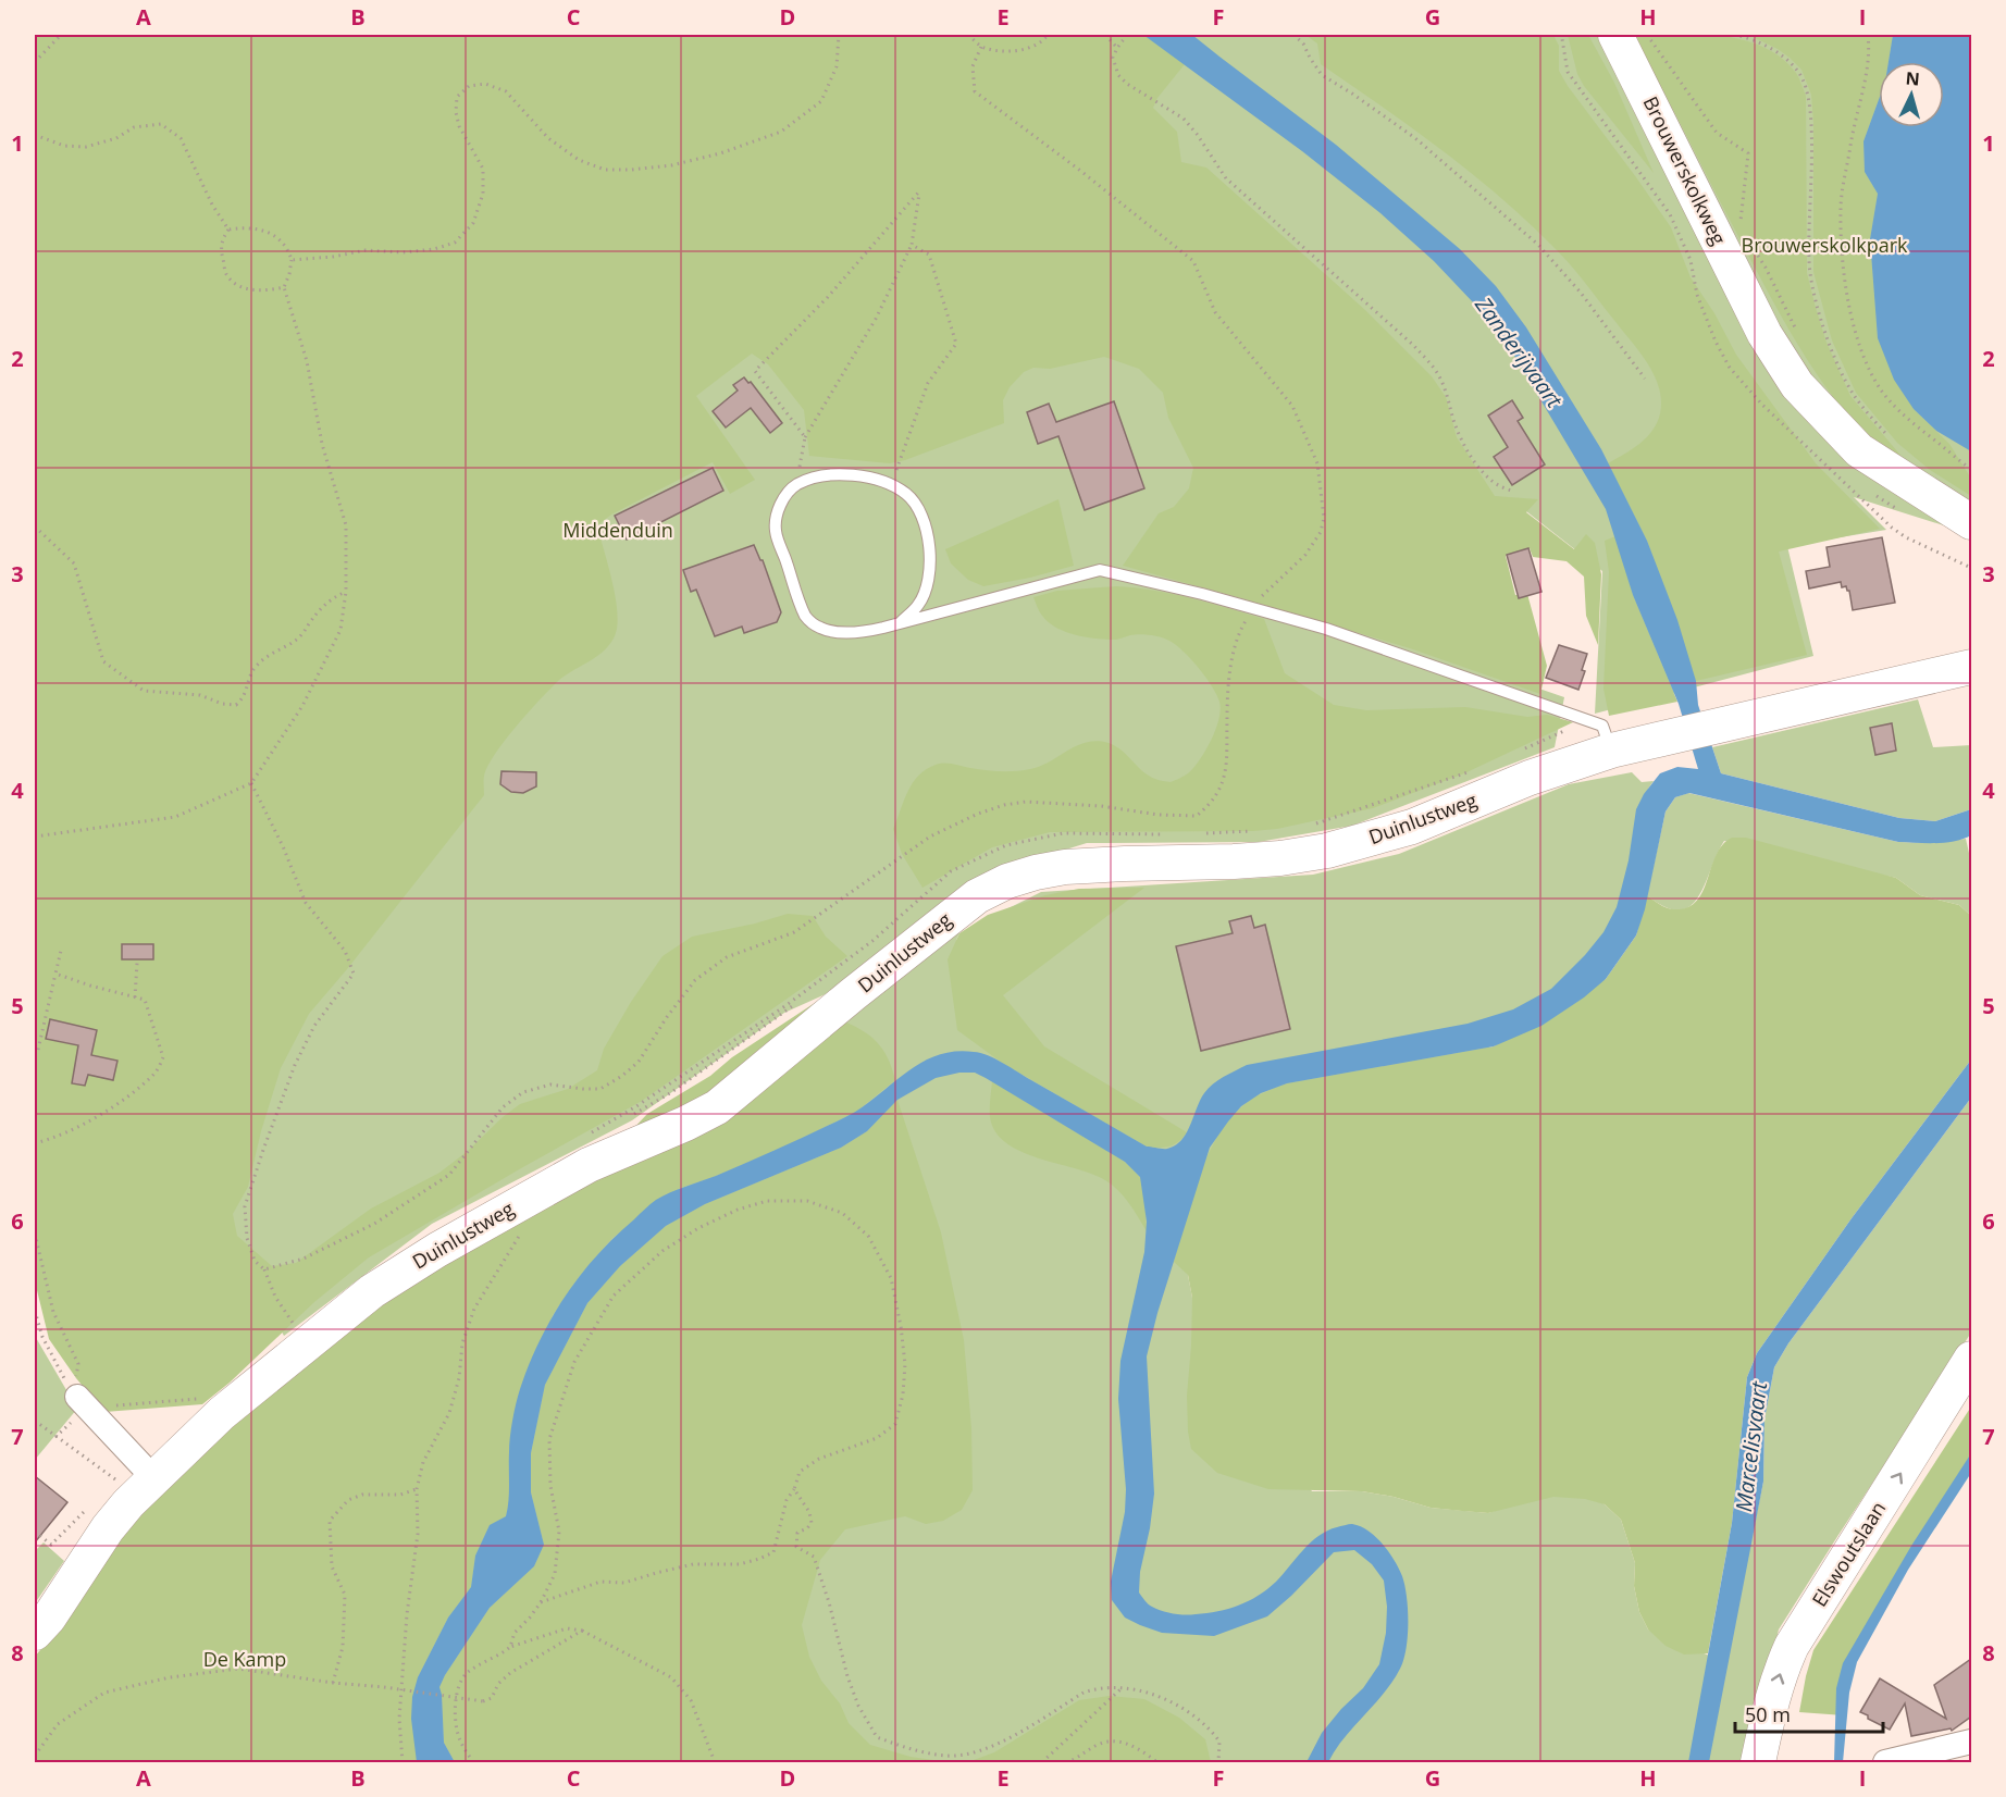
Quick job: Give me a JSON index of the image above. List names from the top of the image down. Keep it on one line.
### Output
{"streets":{"street":["Brouwerskolkweg","Duinlustweg","Elswoutslaan"]},"one_way":["Elswoutslaan"],"water":["Zanderijvaart","Marcelisvaart"],"parks":["Brouwerskolkpark","Middenduin","De Kamp"],"scale_bar":"50 m","north":"top","grid":{"columns":["A","B","C","D","E","F","G","H","I"],"rows":["1","2","3","4","5","6","7","8"]}}
